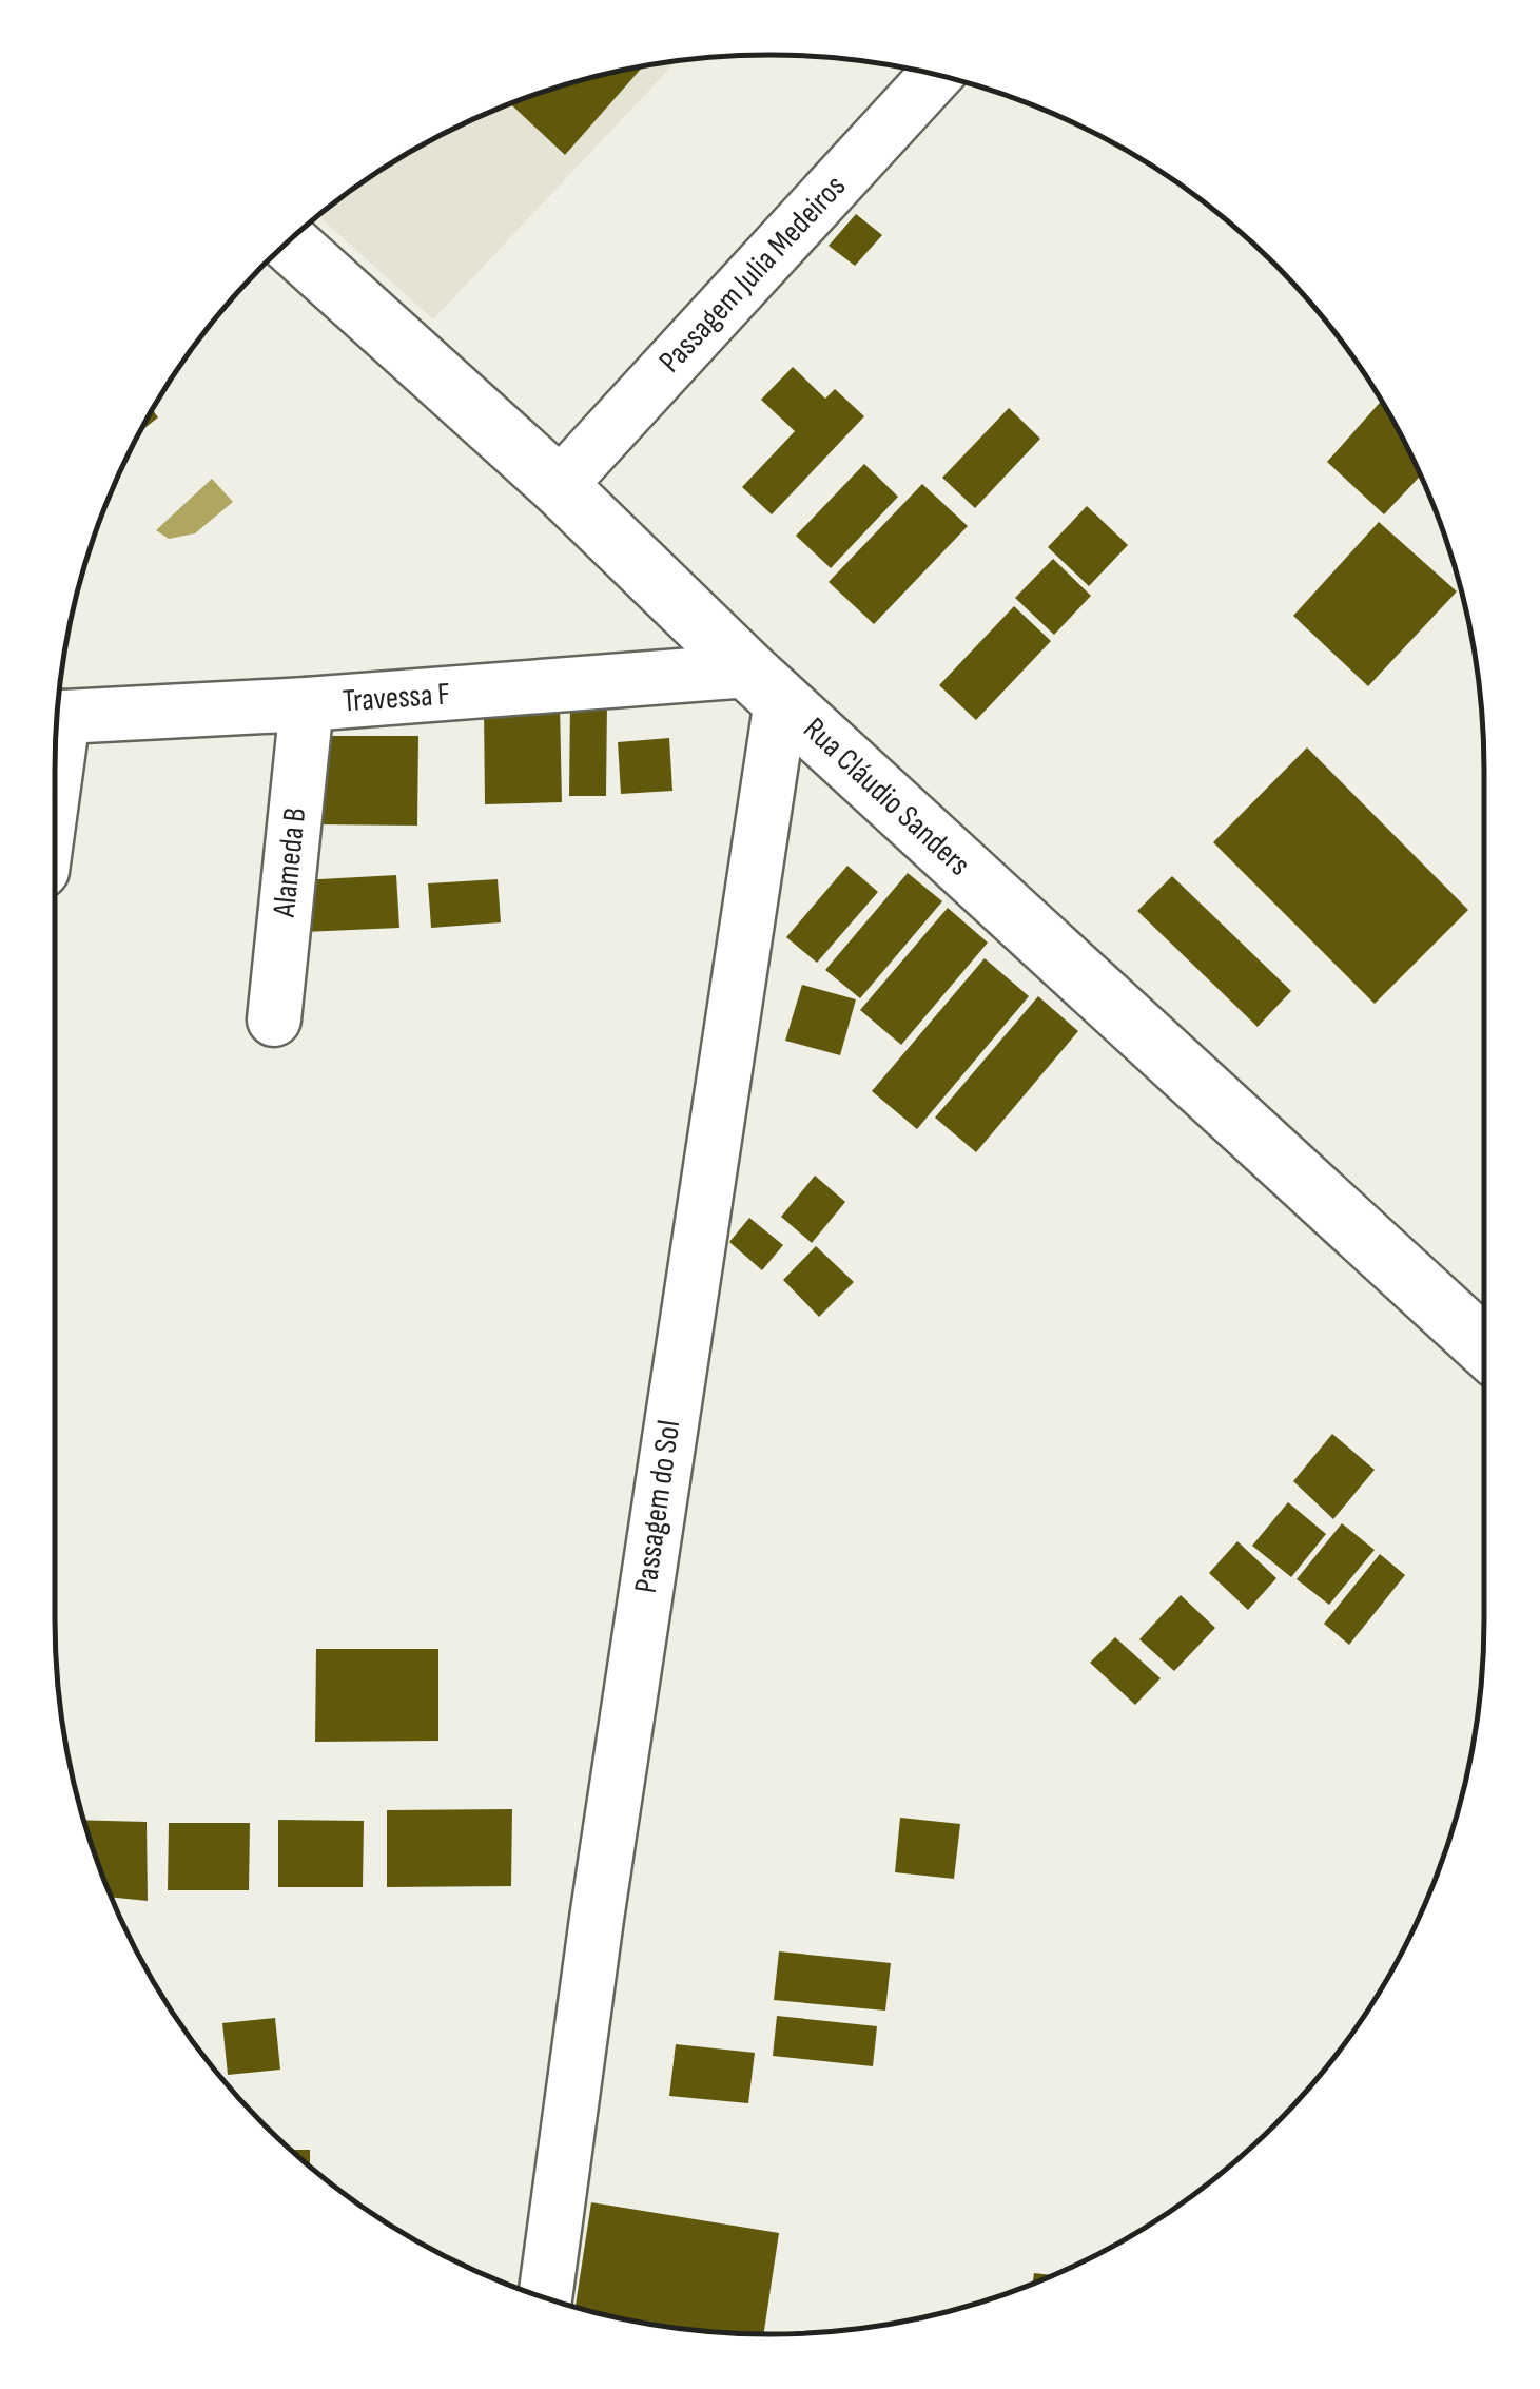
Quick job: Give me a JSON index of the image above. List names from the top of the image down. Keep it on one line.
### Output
{"streets":{"main road":["Rua Cláudio Sanders"],"street":["Passagem Julia Medeiros","Travessa F","Alameda B","Passagem do Sol"]},"crossings":[["Passagem Julia Medeiros","Rua Cláudio Sanders"],["Travessa F","Rua Cláudio Sanders"],["Travessa F","Alameda B"],["Travessa F","Passagem do Sol"],["Rua Cláudio Sanders","Passagem do Sol"]]}
